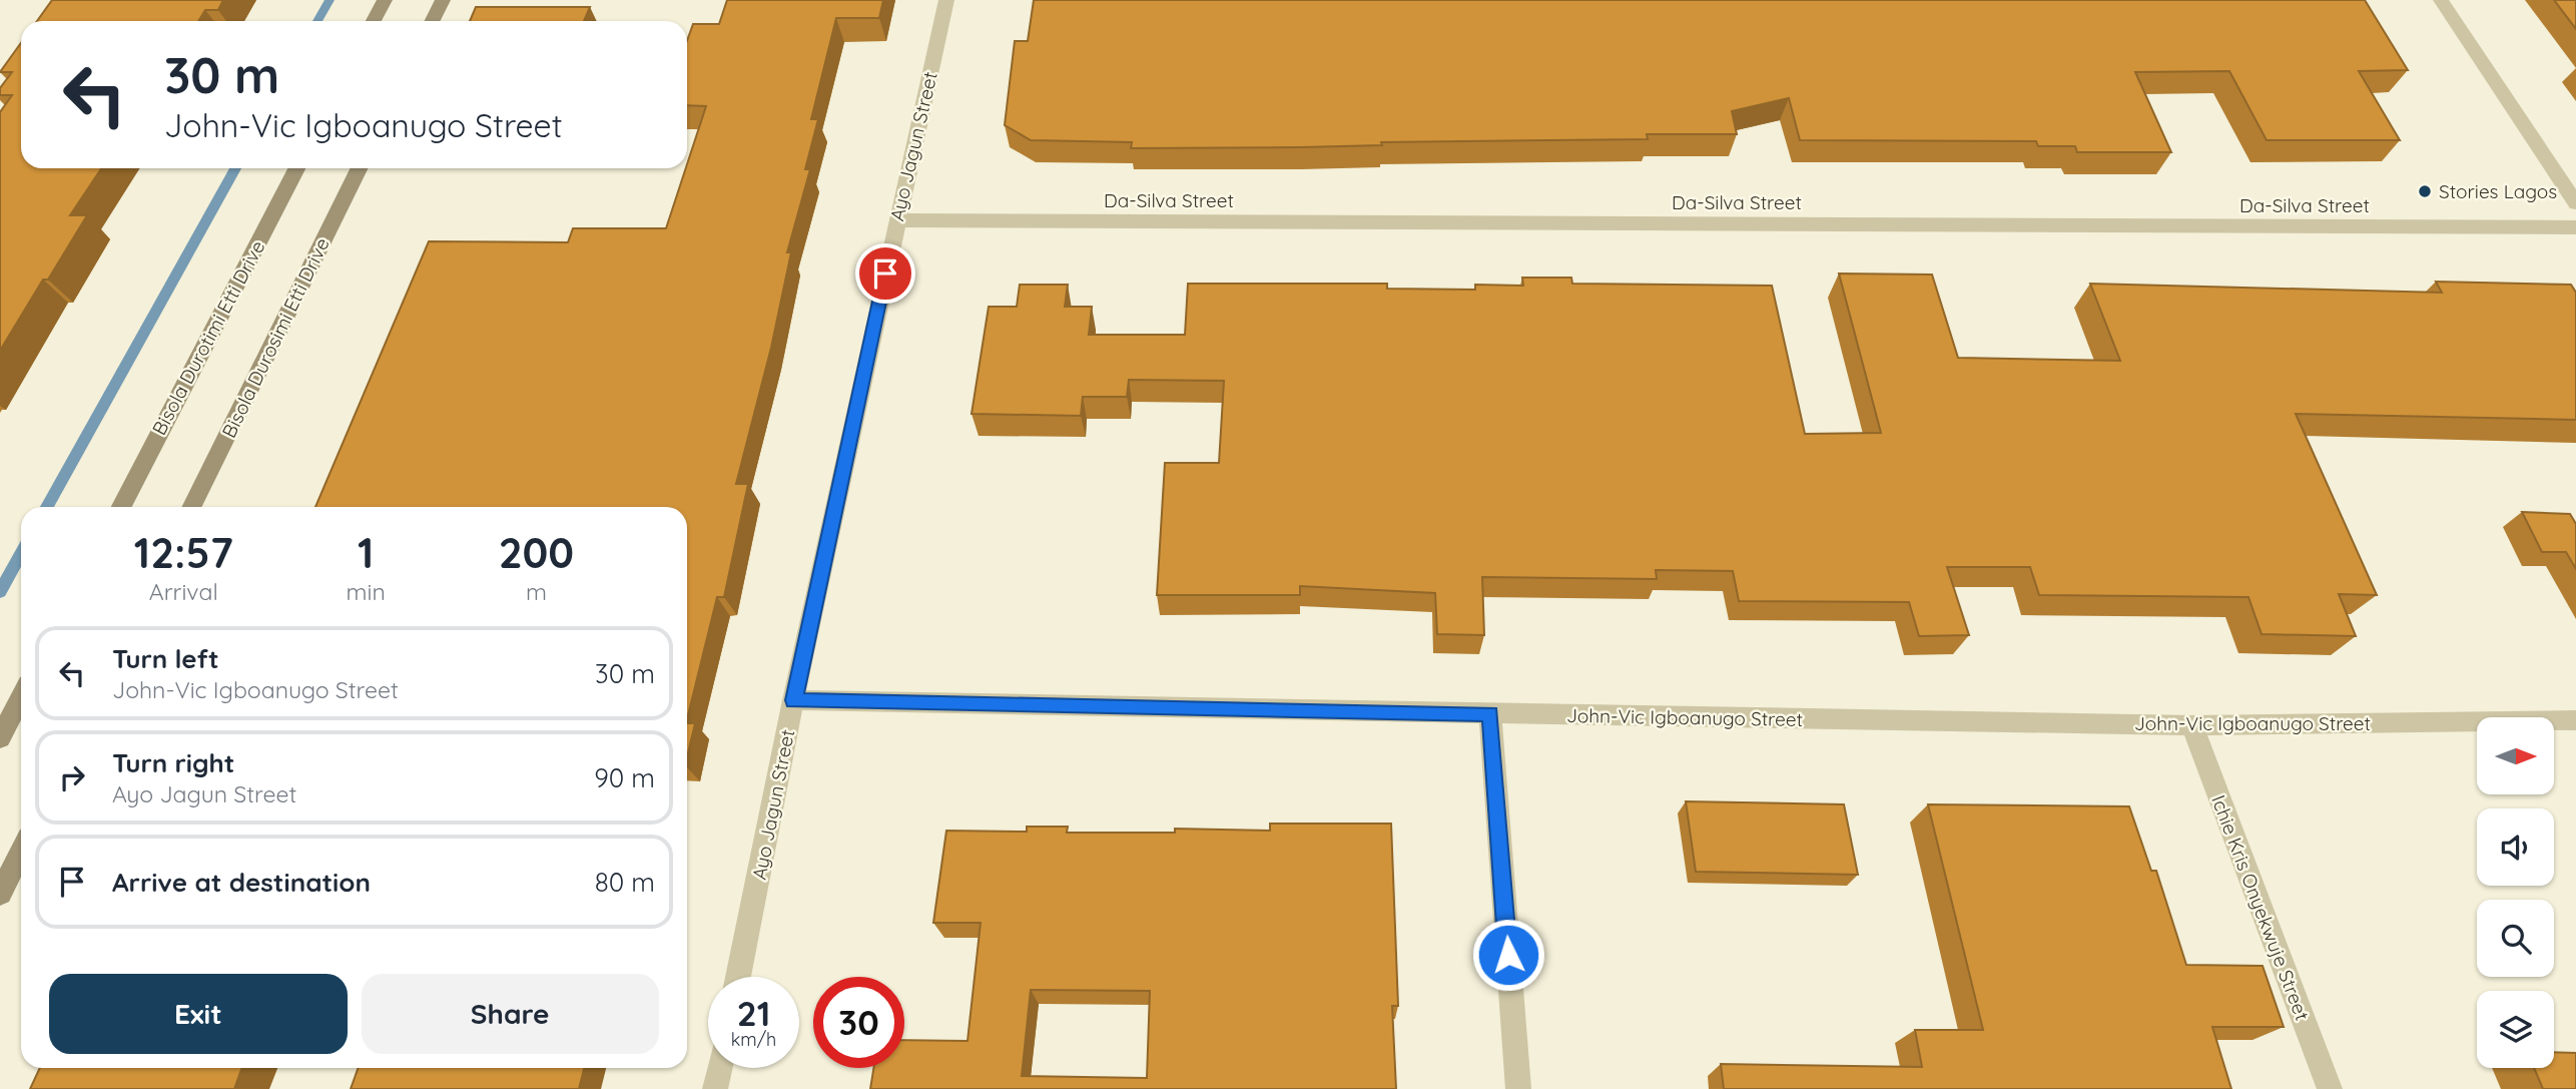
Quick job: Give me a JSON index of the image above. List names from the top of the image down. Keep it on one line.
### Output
{"streets":{"main road":["Bisola Durotimi Etti Drive","Bisola Durosimi Etti Drive"],"street":["Ayo Jagun Street","Da-Silva Street","John-Vic Igboanugo Street","Ichie Kris Onyekwuje Street"]},"crossings":[["Ayo Jagun Street","Da-Silva Street"],["Ayo Jagun Street","John-Vic Igboanugo Street"],["John-Vic Igboanugo Street","Ichie Kris Onyekwuje Street"]],"places":["Stories Lagos"],"north":"right","page":{"turn":["30 m","John-Vic Igboanugo Street"],"eta":["12:57","Arrival","1","min","200","m"],"list":[{"name":"Turn left","note":"John-Vic Igboanugo Street","value":"30 m"},{"name":"Turn right","note":"Ayo Jagun Street","value":"90 m"},{"name":"Arrive at destination","value":"80 m"}],"buttons":["Exit","Share"],"speed":"21 km/h","limit":"30"}}
